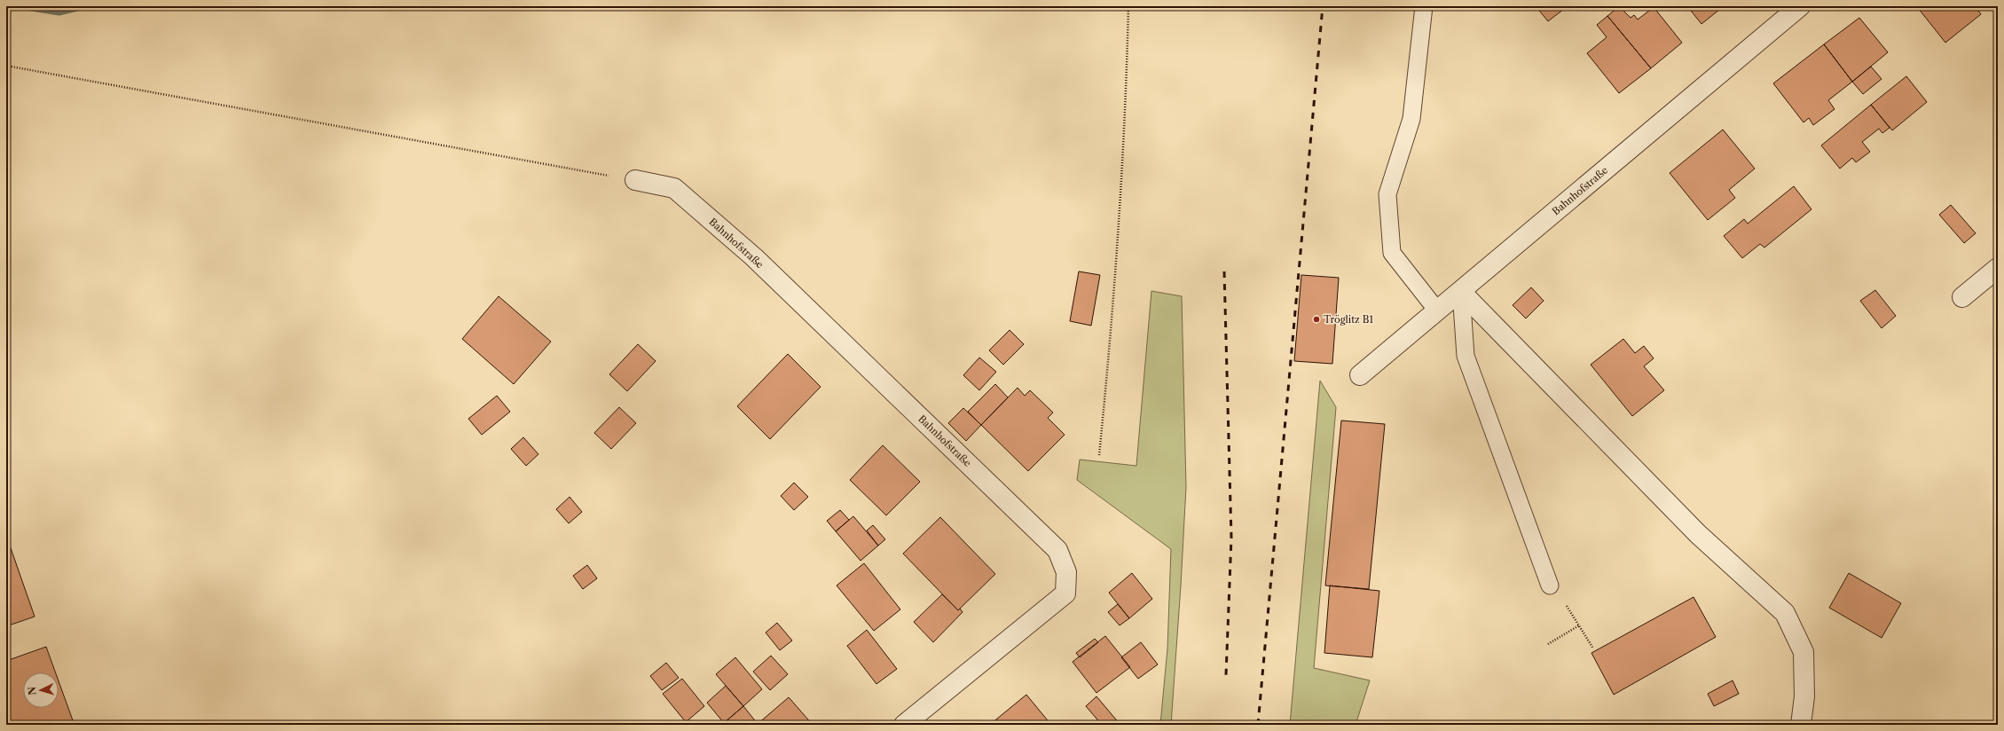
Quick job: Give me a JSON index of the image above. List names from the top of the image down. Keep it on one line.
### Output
{"streets":{"street":["Bahnhofstraße"]},"places":["Tröglitz B1"],"north":"left"}
